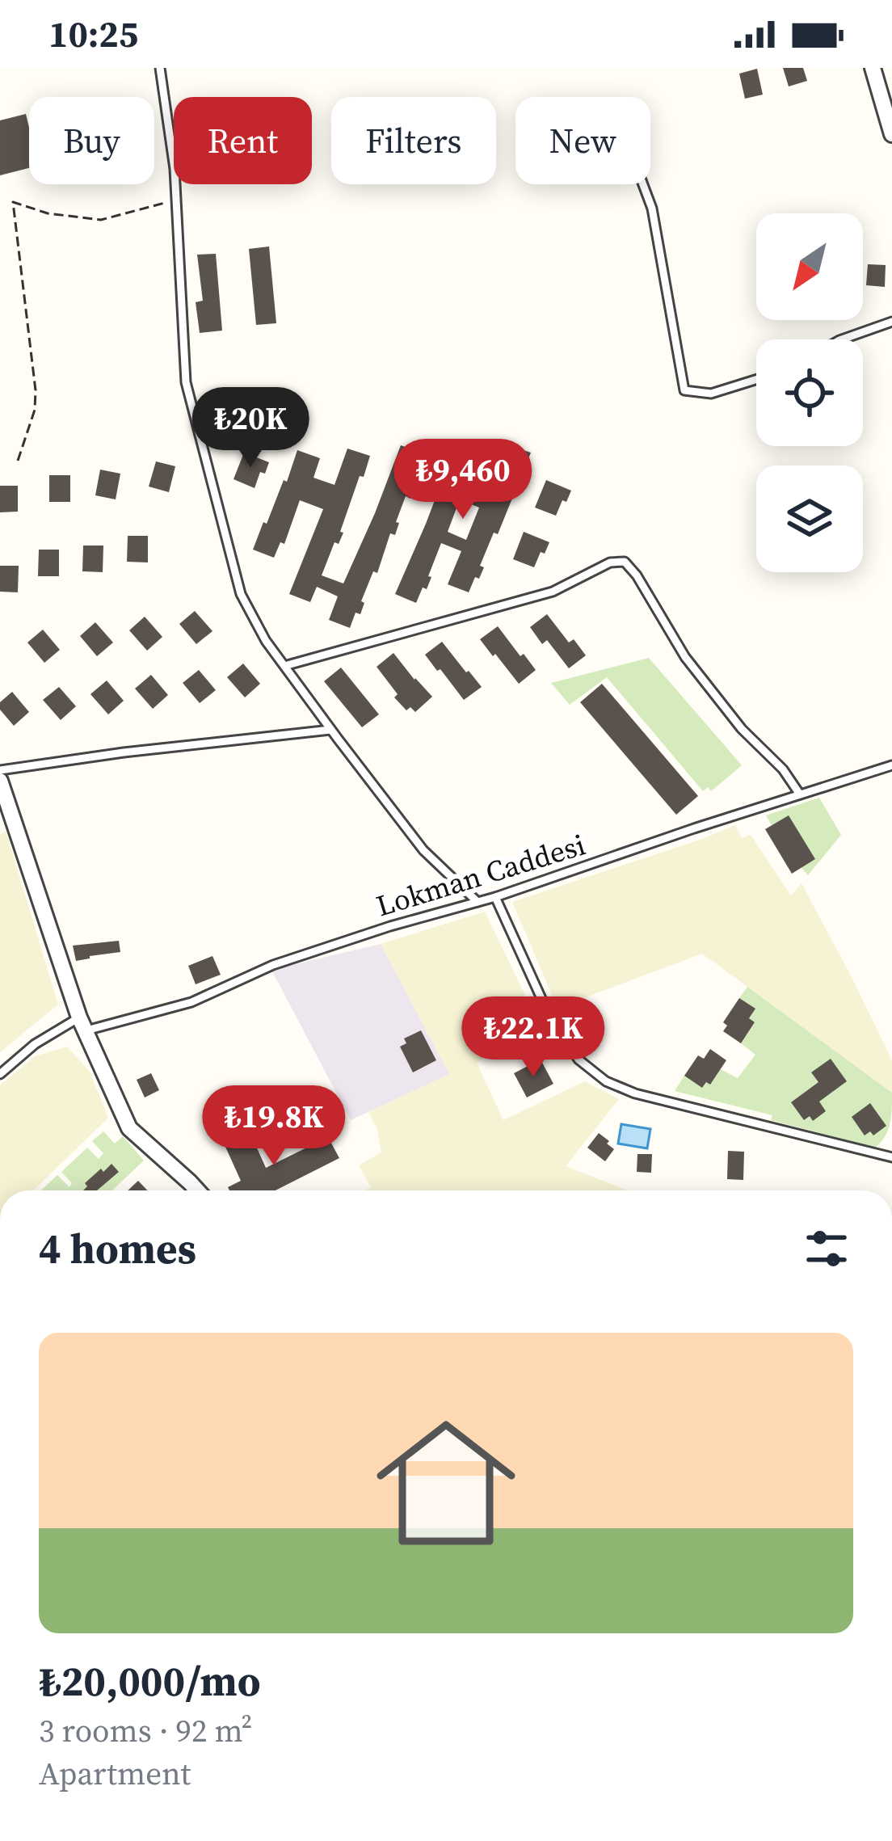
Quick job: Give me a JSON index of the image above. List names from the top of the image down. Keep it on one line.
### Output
{"streets":{"lane":["Lokman Caddesi"]},"north":"bottom left","page":{"status":"10:25","chip":["Buy","Rent","Filters","New"],"price":["₺20K","₺9,460","₺22.1K","₺19.8K"],"heading":"4 homes","list":[{"name":"₺20,000/mo","note":"3 rooms · 92 m² · Apartment"}]}}
